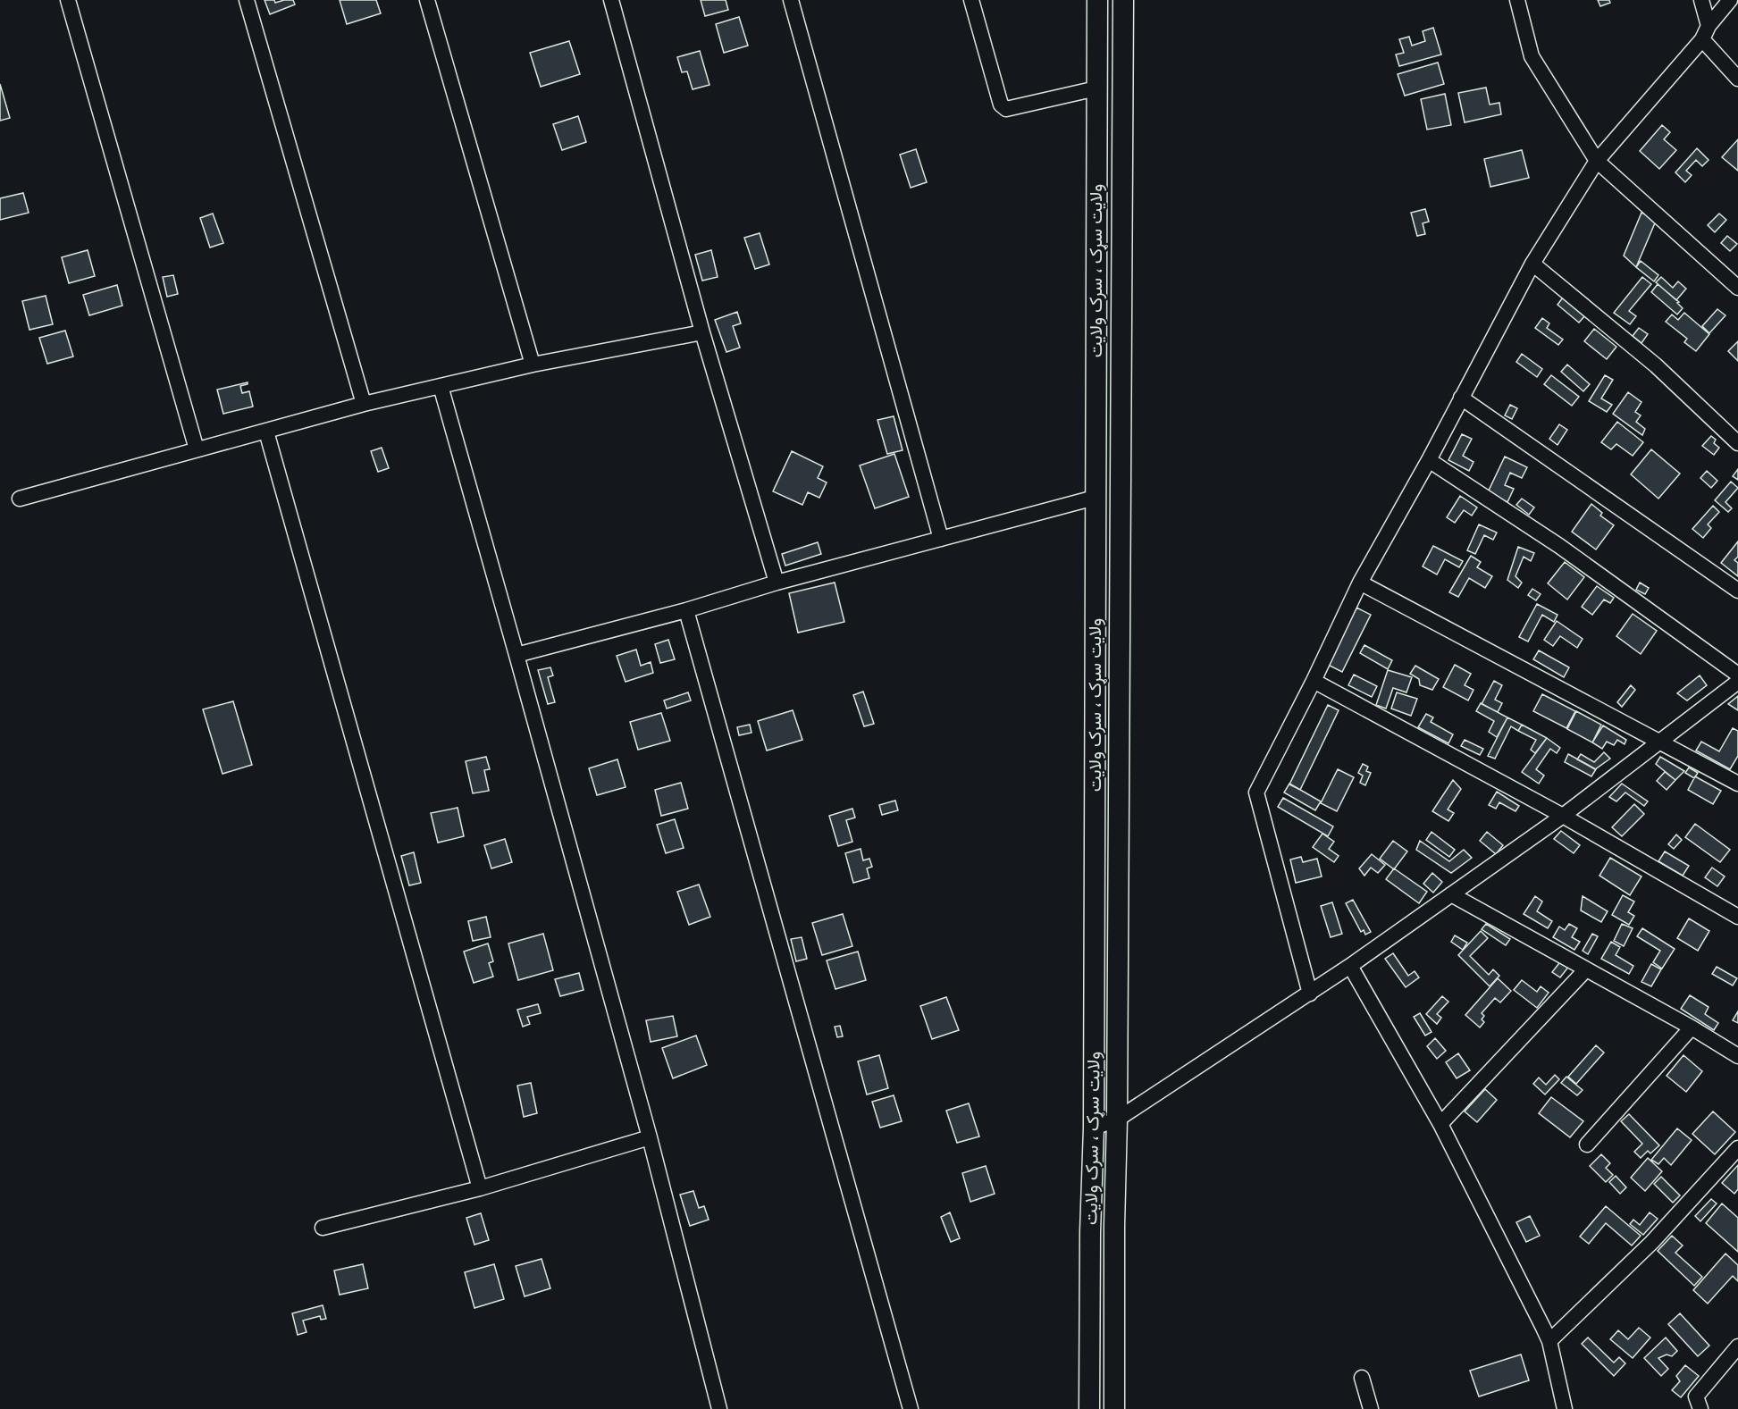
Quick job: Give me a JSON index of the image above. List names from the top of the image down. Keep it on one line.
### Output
{"streets":{"main road":["ولایت سړک ، سرک ولایت"]}}
